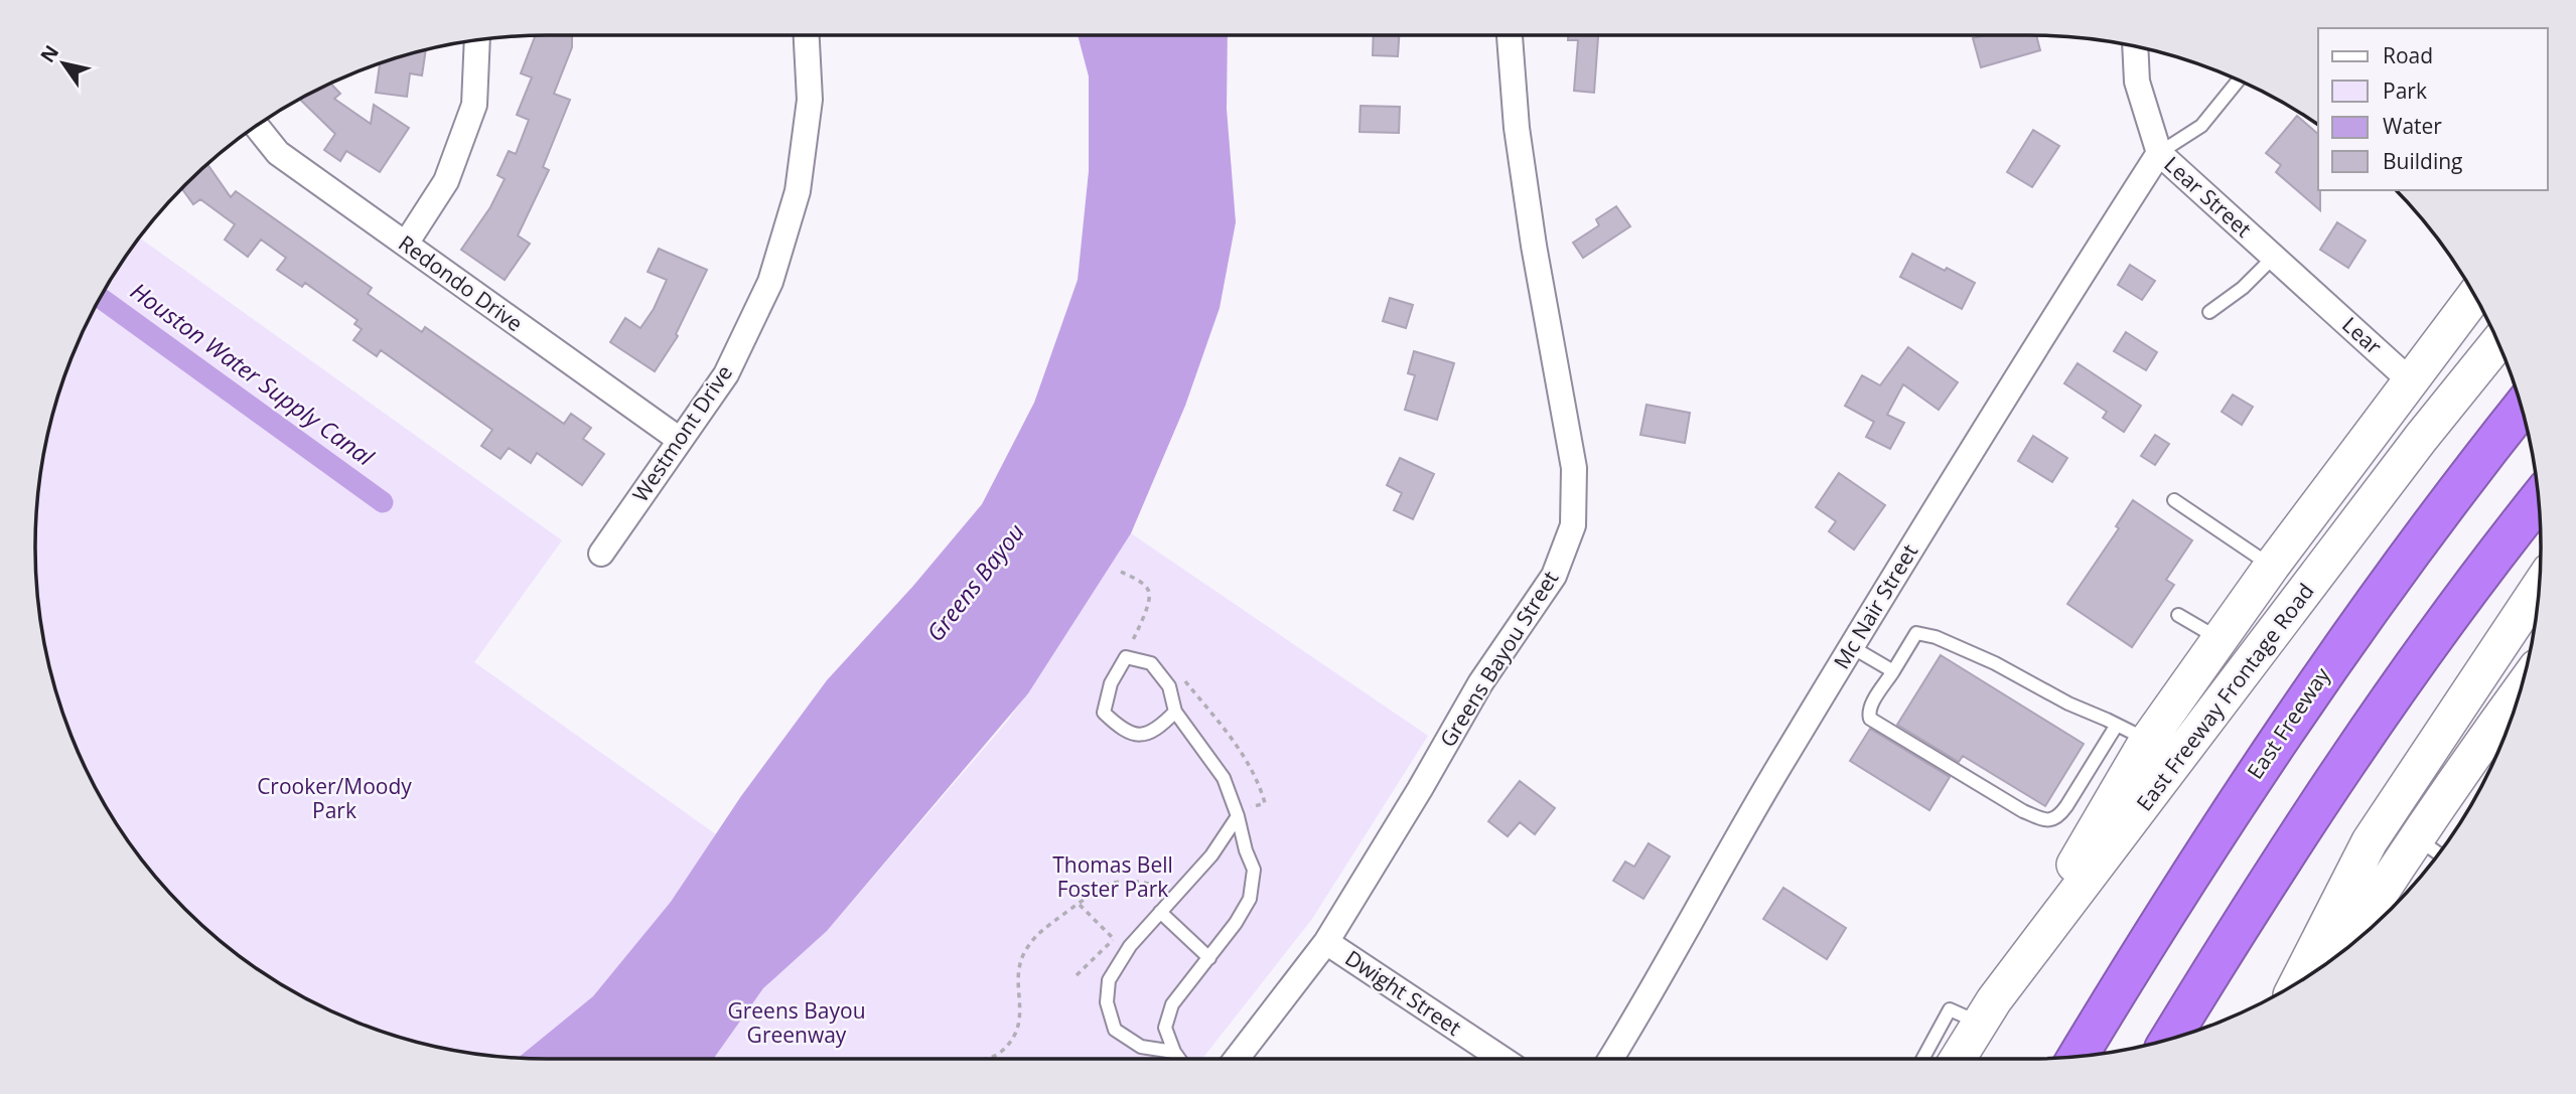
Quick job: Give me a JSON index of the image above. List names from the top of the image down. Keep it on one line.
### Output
{"streets":{"highway":["East Freeway"],"main road":["East Freeway Frontage Road"],"street":["Lear Street","Redondo Drive","Lear","Westmont Drive","Mc Nair Street","Greens Bayou Street","Dwight Street"]},"crossings":[["Lear Street","Lear"],["Lear Street","Mc Nair Street"],["Redondo Drive","Westmont Drive"],["Greens Bayou Street","Dwight Street"]],"water":["Houston Water Supply Canal","Greens Bayou"],"parks":["Crooker/Moody Park","Thomas Bell Foster Park","Greens Bayou Greenway"],"legend":["Road","Park","Water","Building"],"north":"top left"}
